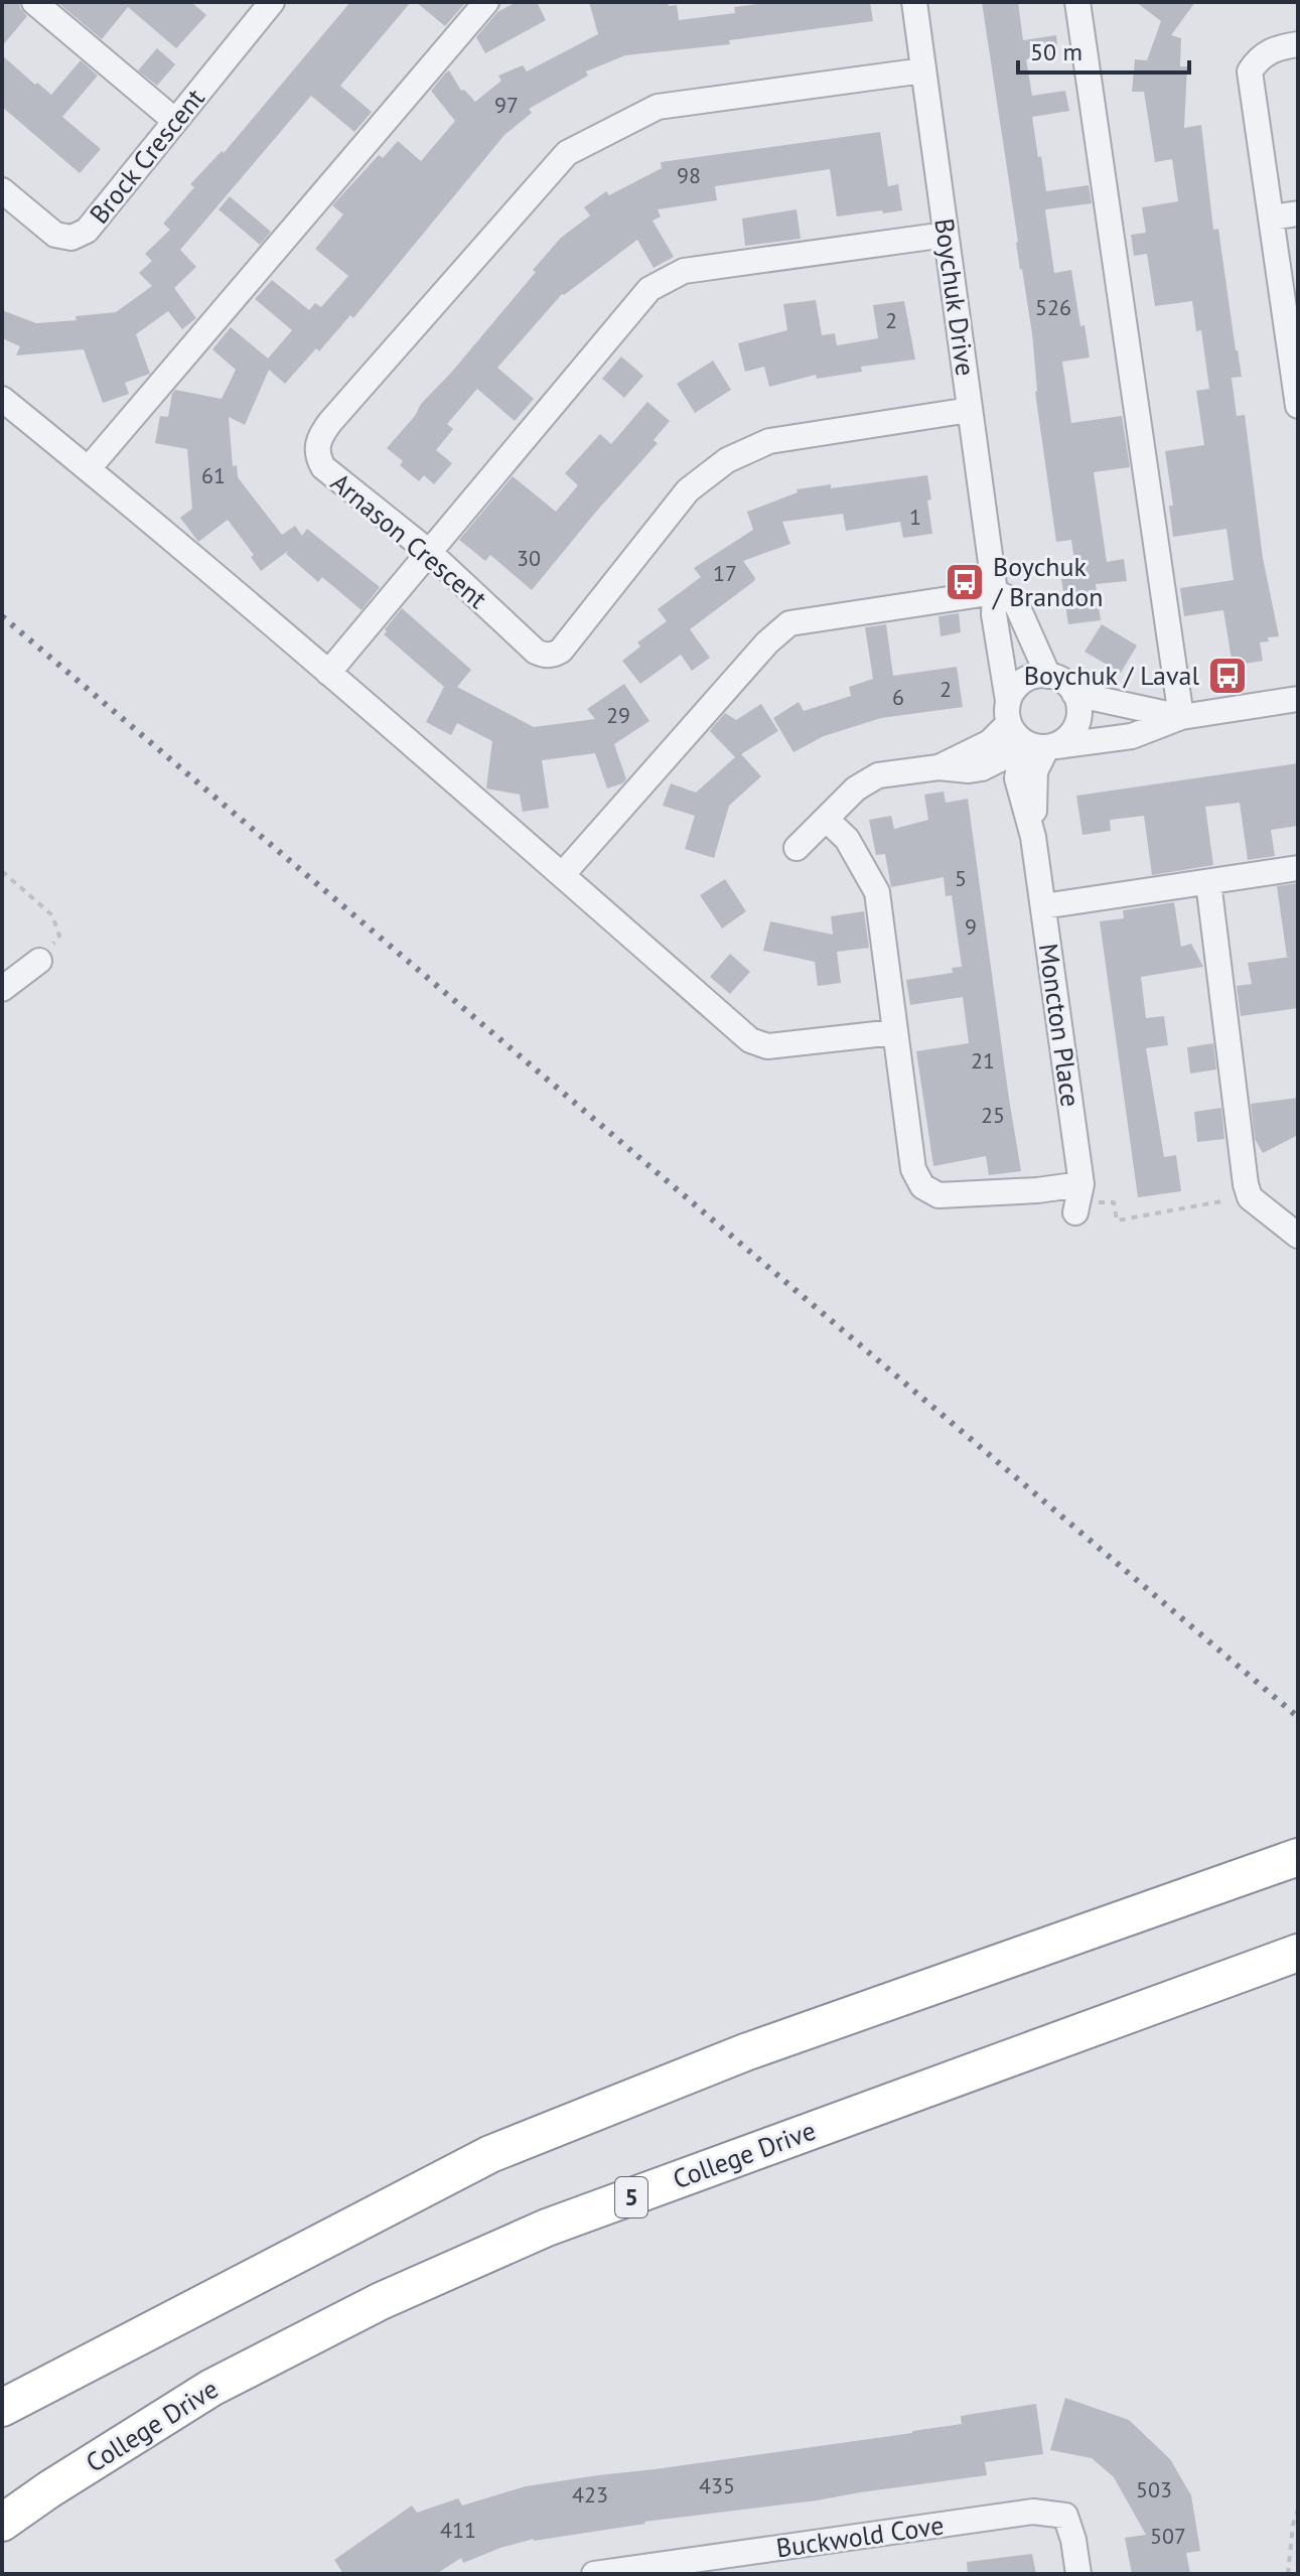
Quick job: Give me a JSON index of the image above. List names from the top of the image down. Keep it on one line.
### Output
{"streets":{"highway":["College Drive","5"],"street":["Brock Crescent","Boychuk Drive","Arnason Crescent","Moncton Place","Buckwold Cove"]},"crossings":[["Boychuk Drive","Arnason Crescent"],["Boychuk Drive","Moncton Place"]],"places":{"bus stop":["Boychuk / Brandon","Boychuk / Laval"]},"house_numbers":["97","98","526","2","61","1","30","17","2","6","29","5","9","21","25","435","503","423","411","507"],"scale_bar":"50 m"}
